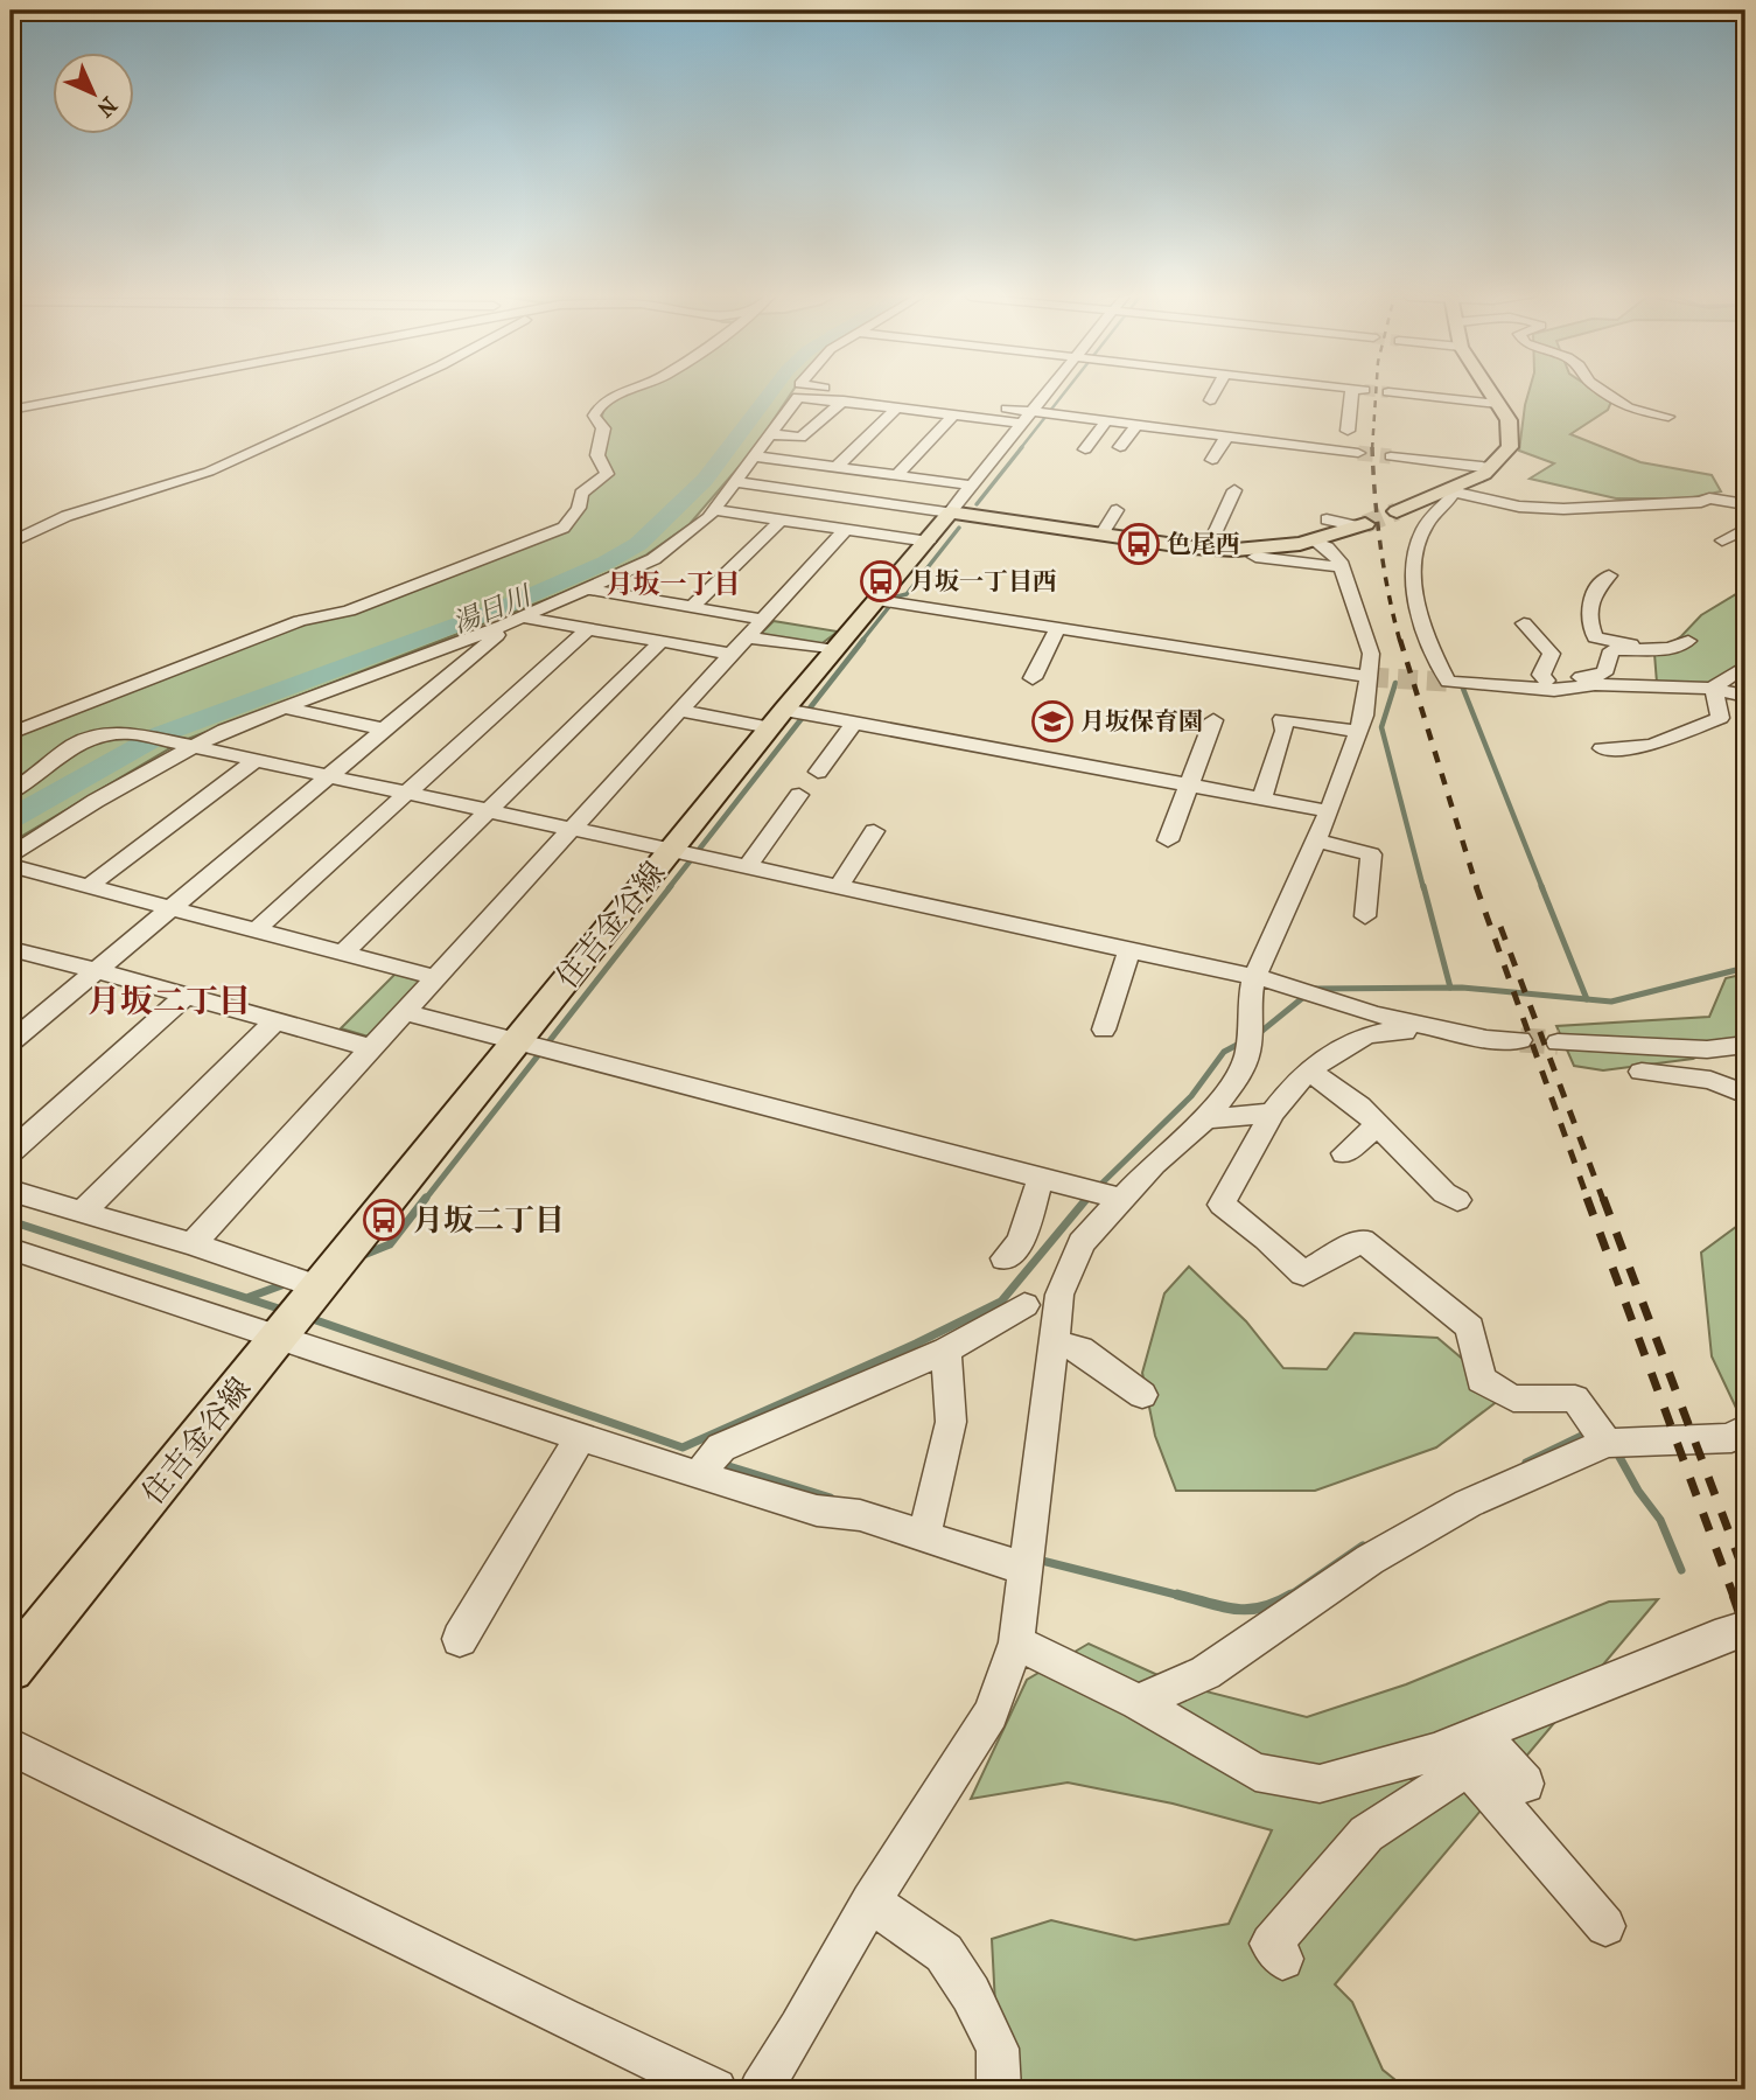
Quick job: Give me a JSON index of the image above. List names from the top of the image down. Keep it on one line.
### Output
{"streets":{"main road":["住吉金谷線"]},"districts":["月坂一丁目","月坂二丁目"],"water":["湯日川"],"places":{"bus stop":["色尾西","月坂一丁目西","月坂二丁目"],"school or university":["月坂保育園"]},"north":"bottom right"}
